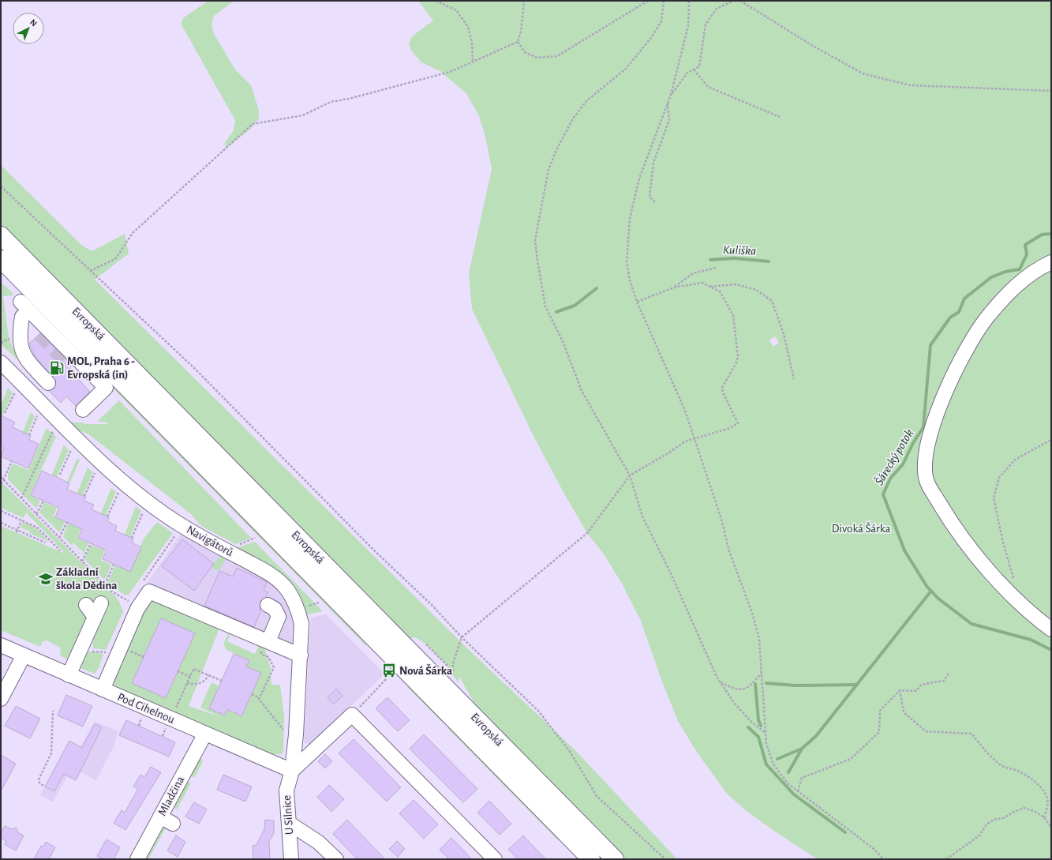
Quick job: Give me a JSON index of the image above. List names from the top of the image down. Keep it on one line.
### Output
{"streets":{"main road":["Evropská"],"street":["Navigátorů","Pod Cihelnou","Mladčina","U Silnice"]},"crossings":[["Navigátorů","Pod Cihelnou"],["Navigátorů","U Silnice"],["Pod Cihelnou","Mladčina"],["Pod Cihelnou","U Silnice"]],"water":["Kuliška","Šárecký potok"],"parks":["Divoká Šárka"],"places":{"fuel station":["MOL, Praha 6 - Evropská (in)"],"school or university":["Základní škola Dědina"],"bus stop":["Nová Šárka"]},"north":"top right"}
